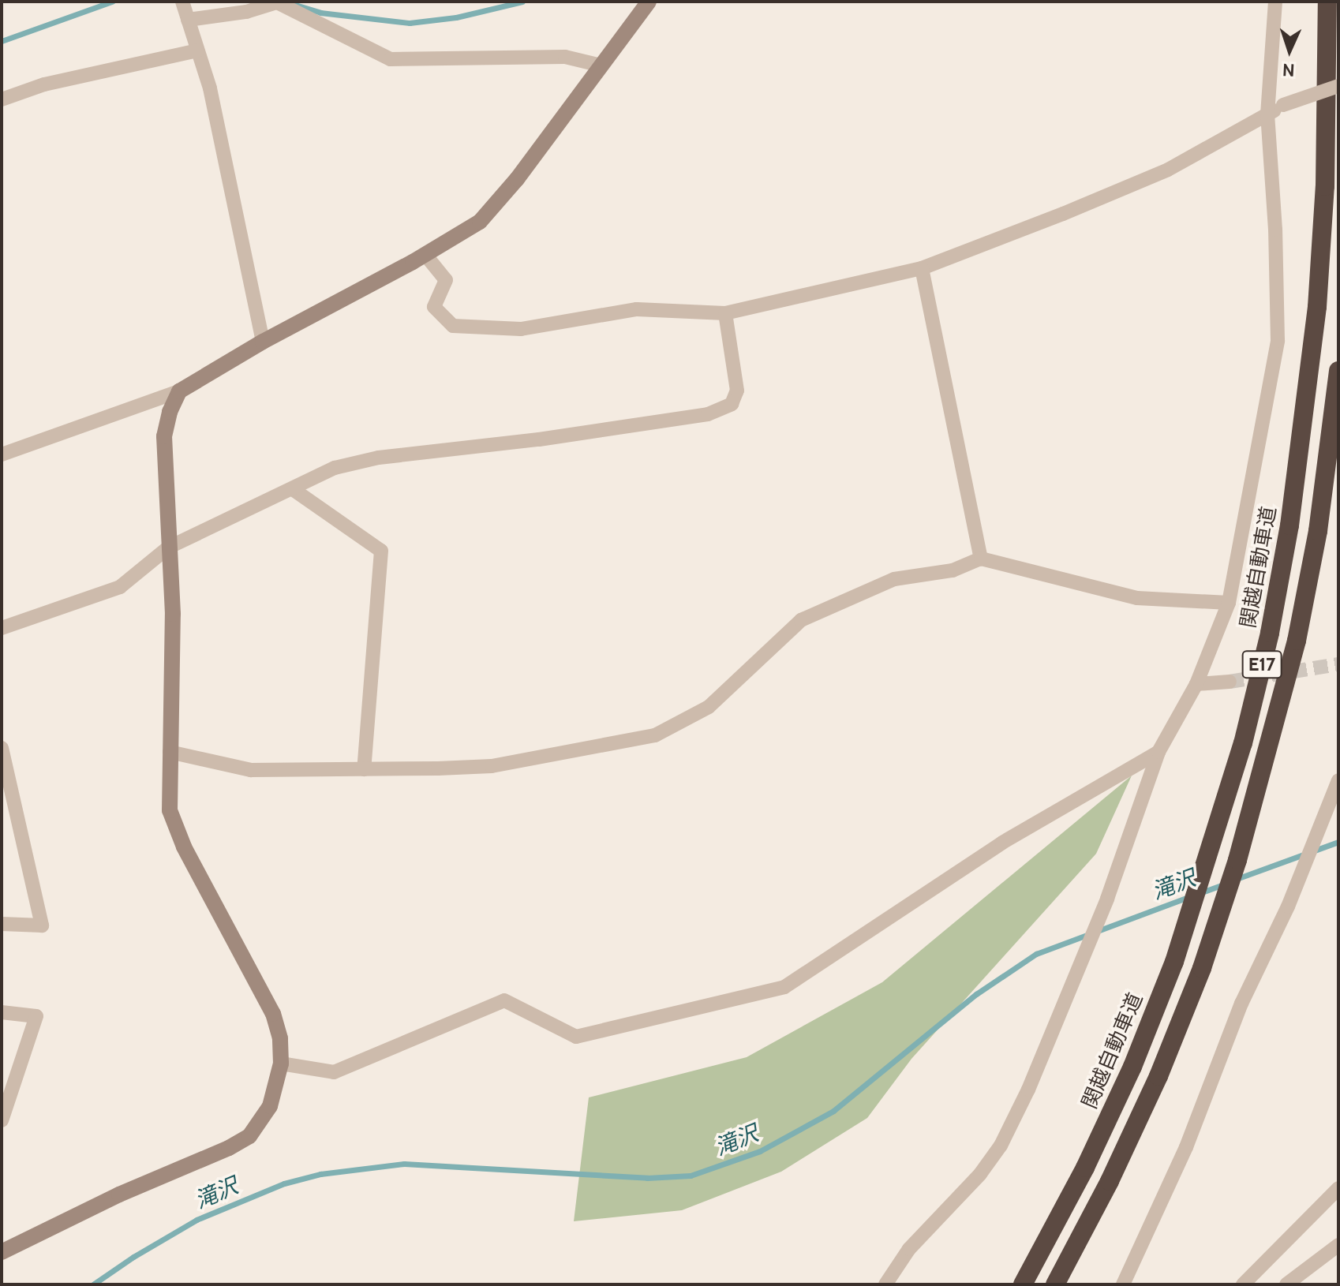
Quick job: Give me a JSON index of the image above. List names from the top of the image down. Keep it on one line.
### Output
{"streets":{"highway":["関越自動車道","E17"]},"water":["滝沢"],"north":"bottom"}
